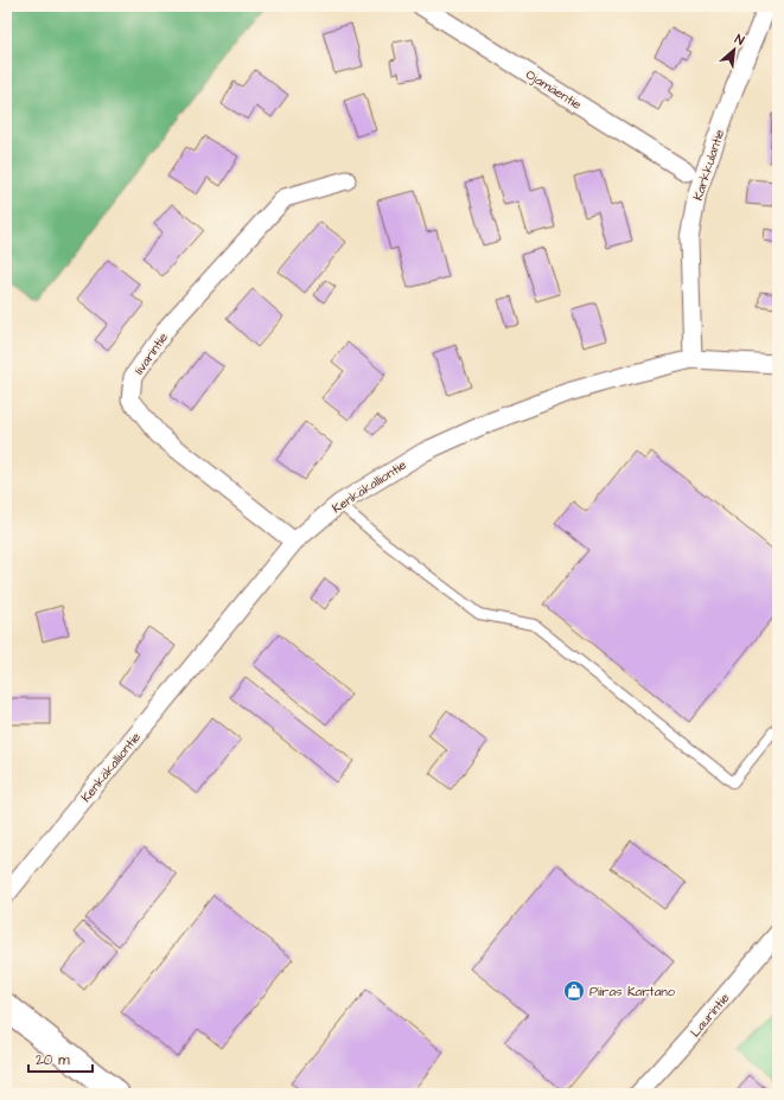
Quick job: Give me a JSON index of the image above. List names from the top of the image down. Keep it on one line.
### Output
{"streets":{"street":["Ojamäentie","Karkkulantie","Iivarintie","Kenkäkalliontie","Laurintie"]},"crossings":[["Karkkulantie","Kenkäkalliontie"],["Iivarintie","Kenkäkalliontie"]],"places":{"shop":["Piiras Kartano"]},"scale_bar":"20 m","north":"top right"}
